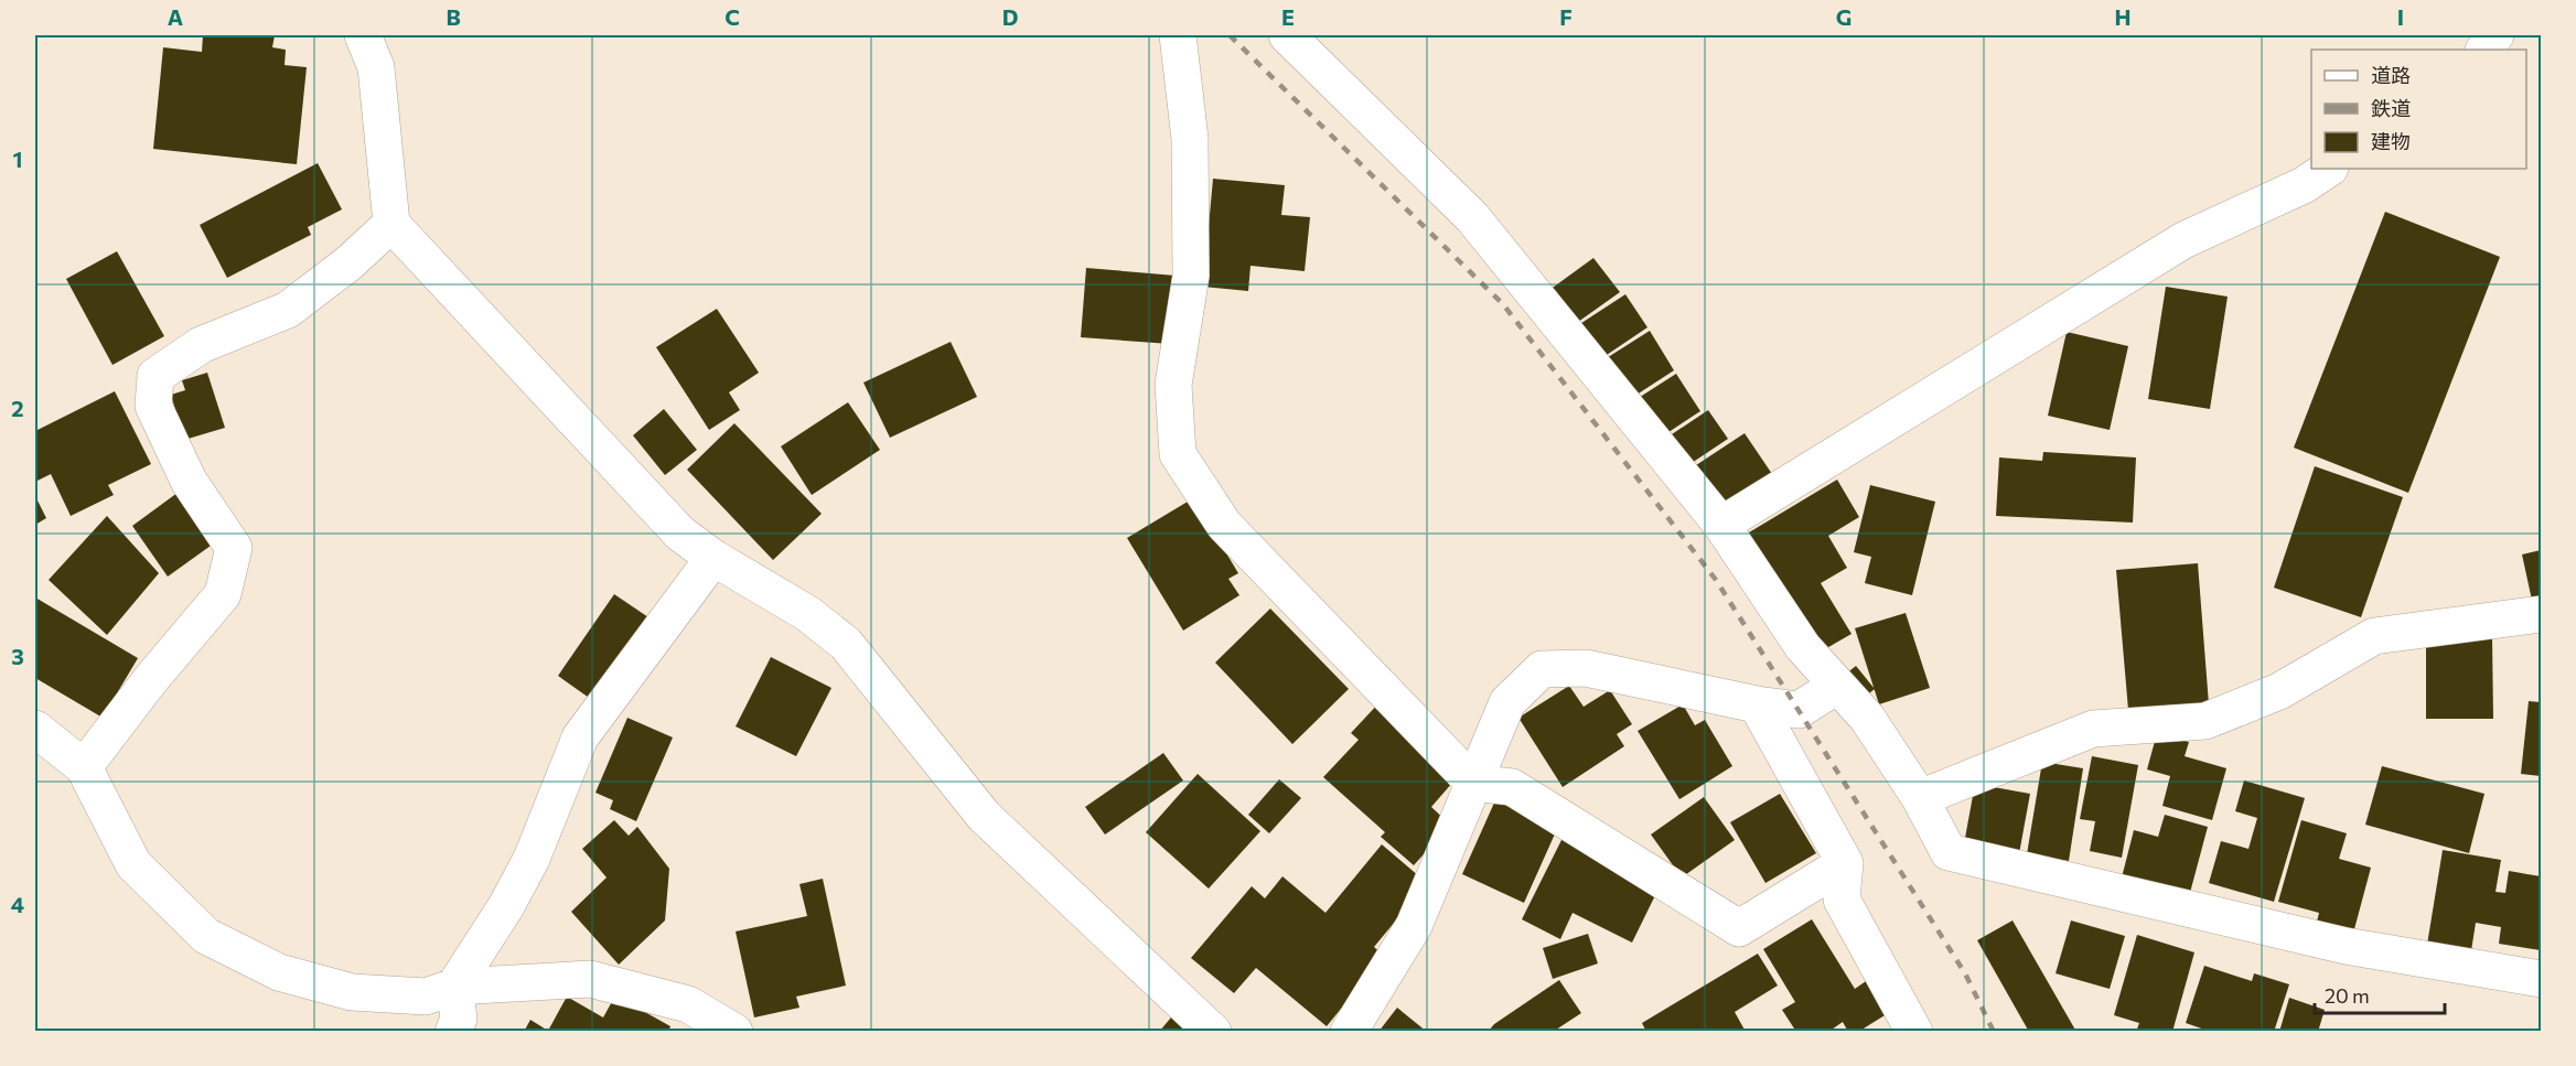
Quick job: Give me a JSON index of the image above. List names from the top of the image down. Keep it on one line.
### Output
{"legend":["道路","鉄道","建物"],"scale_bar":"20 m","grid":{"columns":["A","B","C","D","E","F","G","H","I"],"rows":["1","2","3","4"]}}
